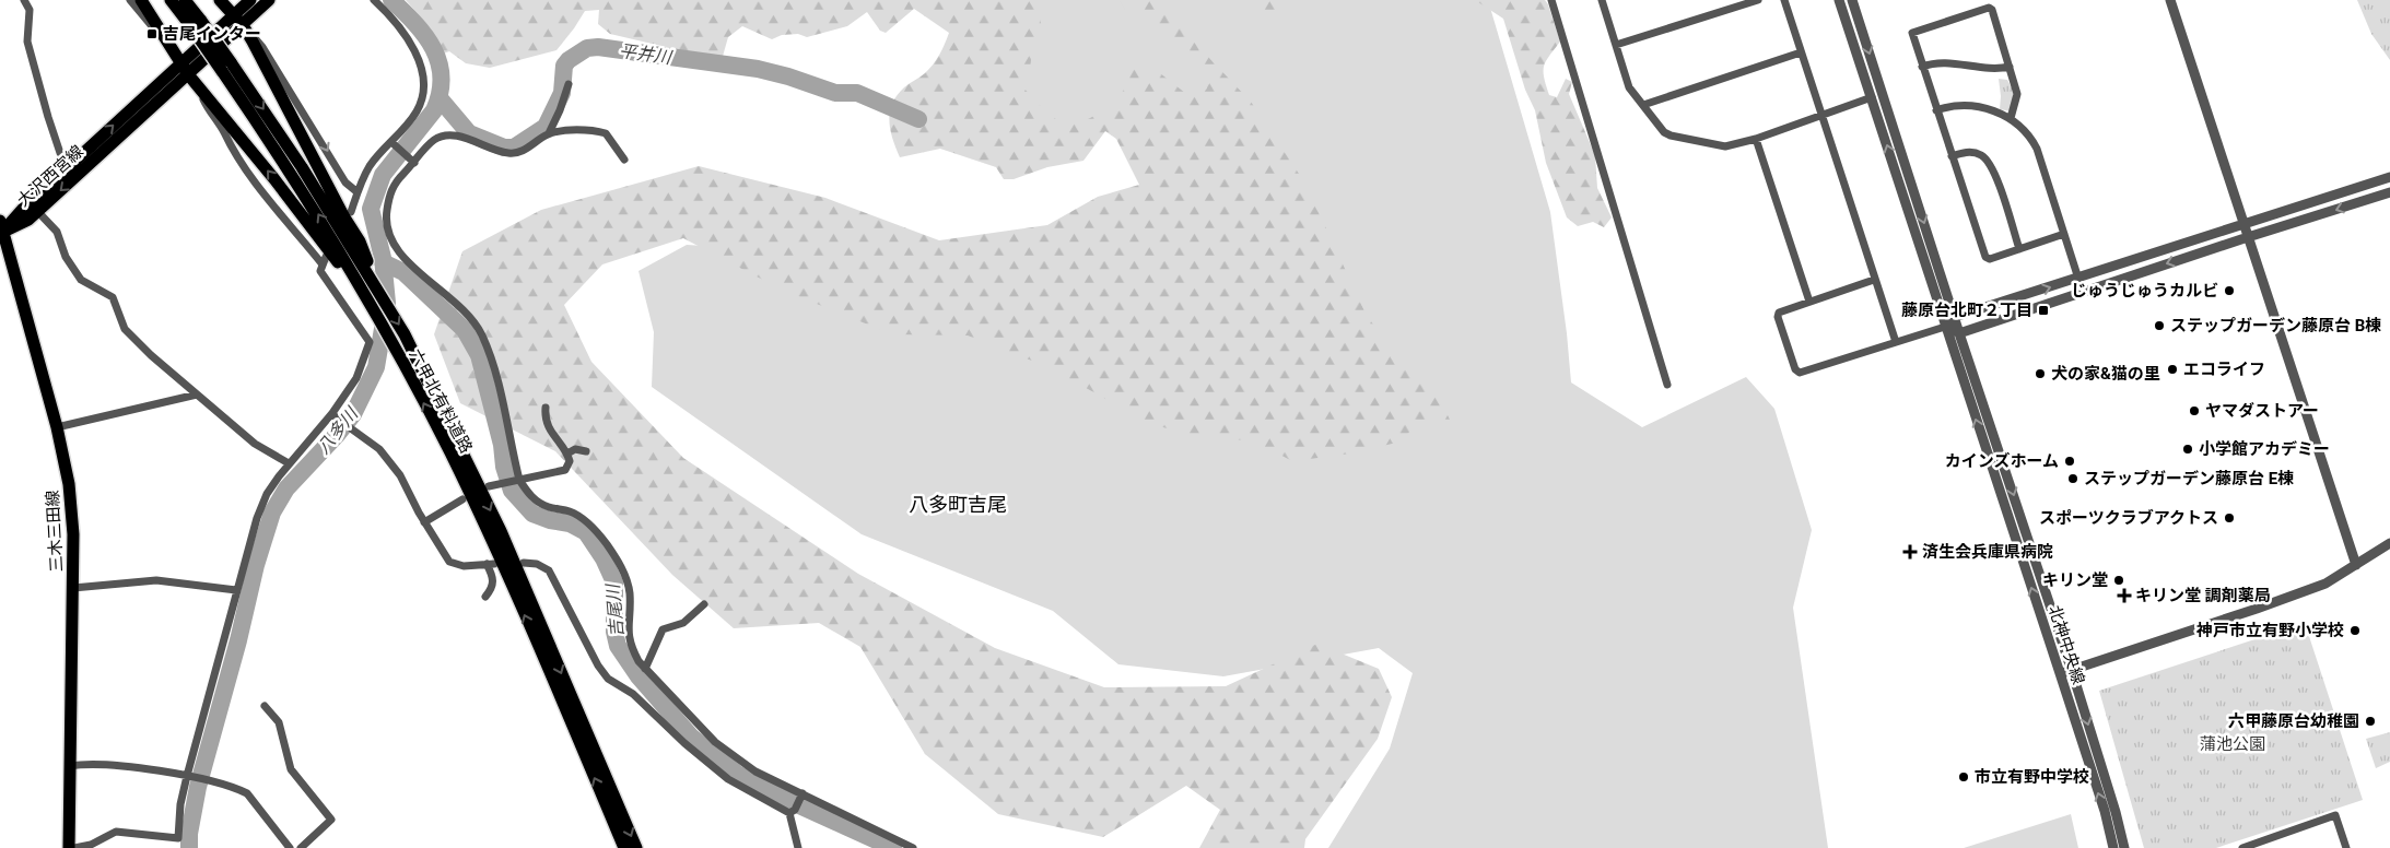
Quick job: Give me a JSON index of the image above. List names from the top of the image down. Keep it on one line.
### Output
{"streets":{"main road":["大沢西宮線","六甲北有料道路","三木三田線"],"street":["北神中央線"]},"crossings":[["大沢西宮線","三木三田線"]],"districts":["八多町吉尾"],"water":["平井川","八多川","吉尾川"],"parks":["蒲池公園"],"places":{"transit":["吉尾インター","藤原台北町２丁目"],"other":["じゅうじゅうカルビ","ステップガーデン藤原台 B棟","エコライフ","犬の家&猫の里","ヤマダストアー","小学館アカデミー","カインズホーム","ステップガーデン藤原台 E棟","スポーツクラブアクトス","キリン堂","神戸市立有野小学校","六甲藤原台幼稚園","市立有野中学校"],"health":["済生会兵庫県病院","キリン堂 調剤薬局"]}}
